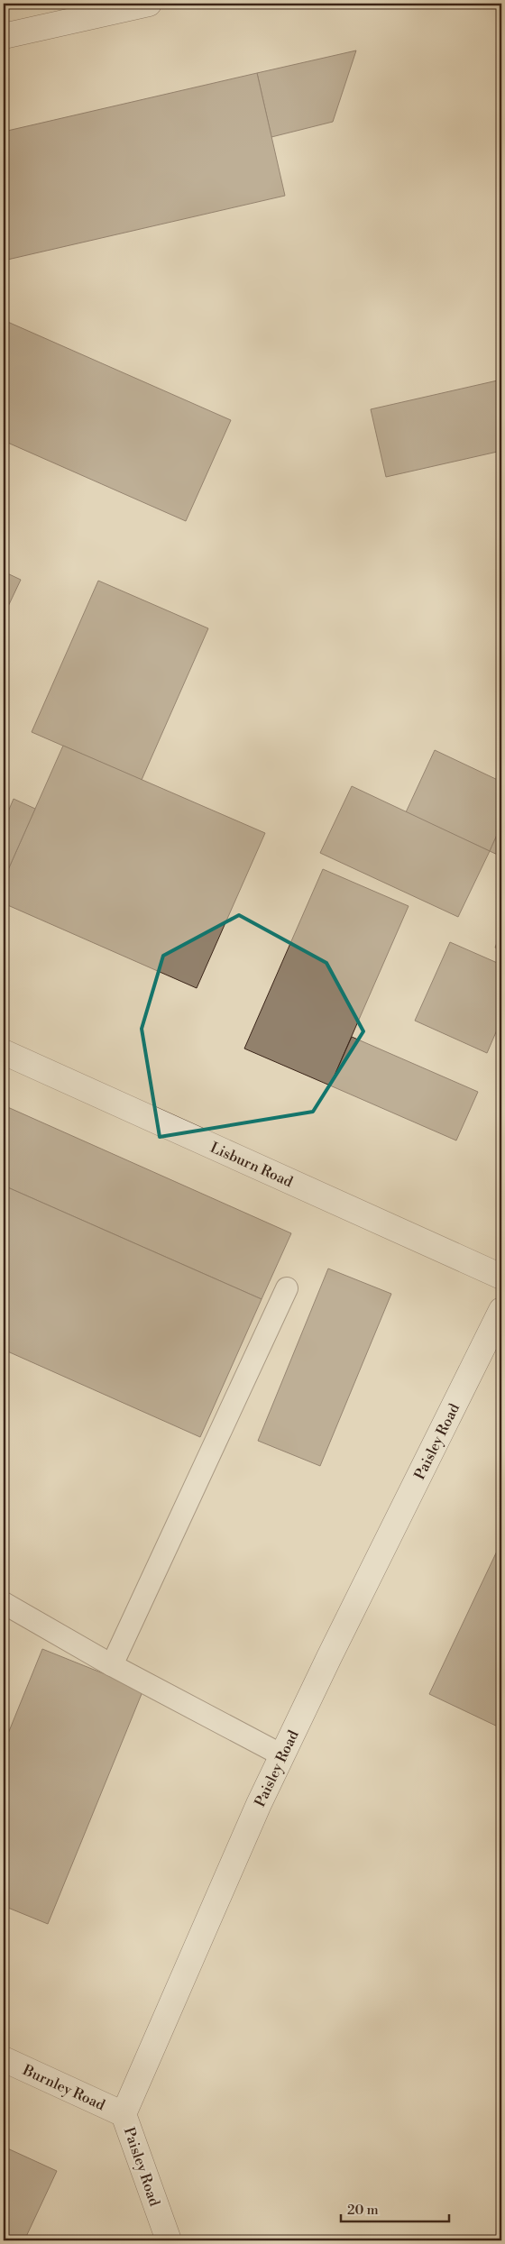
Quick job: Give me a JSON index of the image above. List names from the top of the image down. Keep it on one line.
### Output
{"streets":{"main road":["Lisburn Road","Paisley Road","Burnley Road"]},"crossings":[["Paisley Road","Burnley Road"]],"scale_bar":"20 m"}
